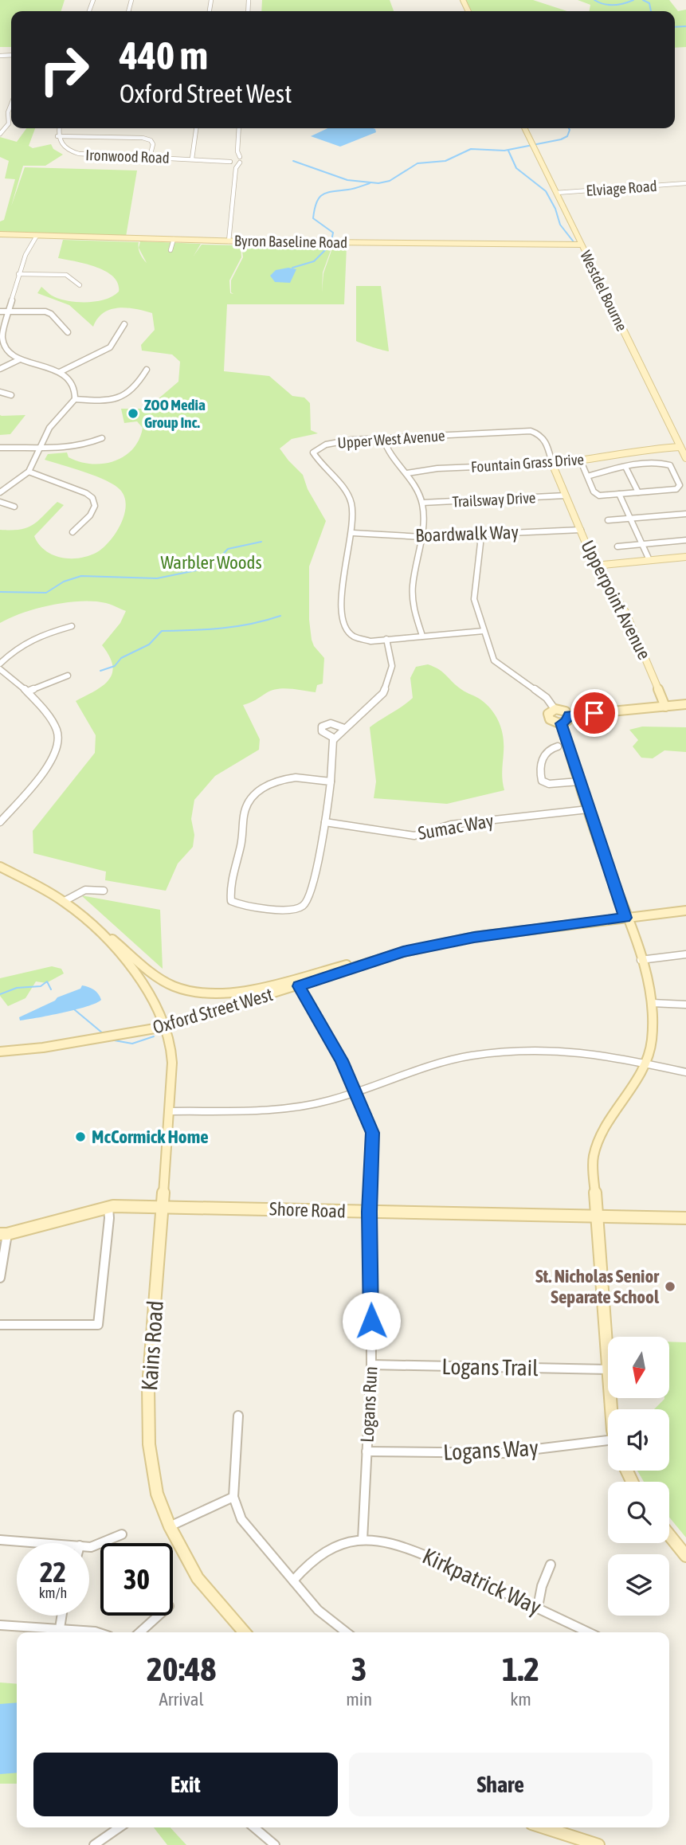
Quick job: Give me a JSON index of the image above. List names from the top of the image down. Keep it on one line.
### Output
{"streets":{"main road":["Byron Baseline Road","Westdel Bourne","Fountain Grass Drive","Upperpoint Avenue","Oxford Street West","Shore Road","Kains Road"],"street":["Ironwood Road","Elviage Road","Upper West Avenue","Trailsway Drive","Boardwalk Way","Sumac Way","Logans Trail","Logans Run","Logans Way","Kirkpatrick Way"]},"crossings":[["Elviage Road","Westdel Bourne"],["Byron Baseline Road","Westdel Bourne"],["Westdel Bourne","Fountain Grass Drive"],["Upper West Avenue","Fountain Grass Drive"],["Upper West Avenue","Boardwalk Way"],["Upper West Avenue","Upperpoint Avenue"],["Fountain Grass Drive","Upperpoint Avenue"],["Trailsway Drive","Upperpoint Avenue"],["Boardwalk Way","Upperpoint Avenue"],["Oxford Street West","Kains Road"],["Oxford Street West","Logans Run"],["Shore Road","Kains Road"],["Shore Road","Logans Run"],["Logans Trail","Logans Run"],["Logans Run","Logans Way"],["Logans Run","Kirkpatrick Way"]],"parks":["Warbler Woods"],"places":["ZOO Media Group Inc.","McCormick Home","St. Nicholas Senior Separate School"],"north":"bottom","page":{"turn":["440 m","Oxford Street West"],"speed":"22 km/h","limit":"30","eta":["20:48","Arrival","3","min","1.2","km"],"buttons":["Exit","Share"]}}
